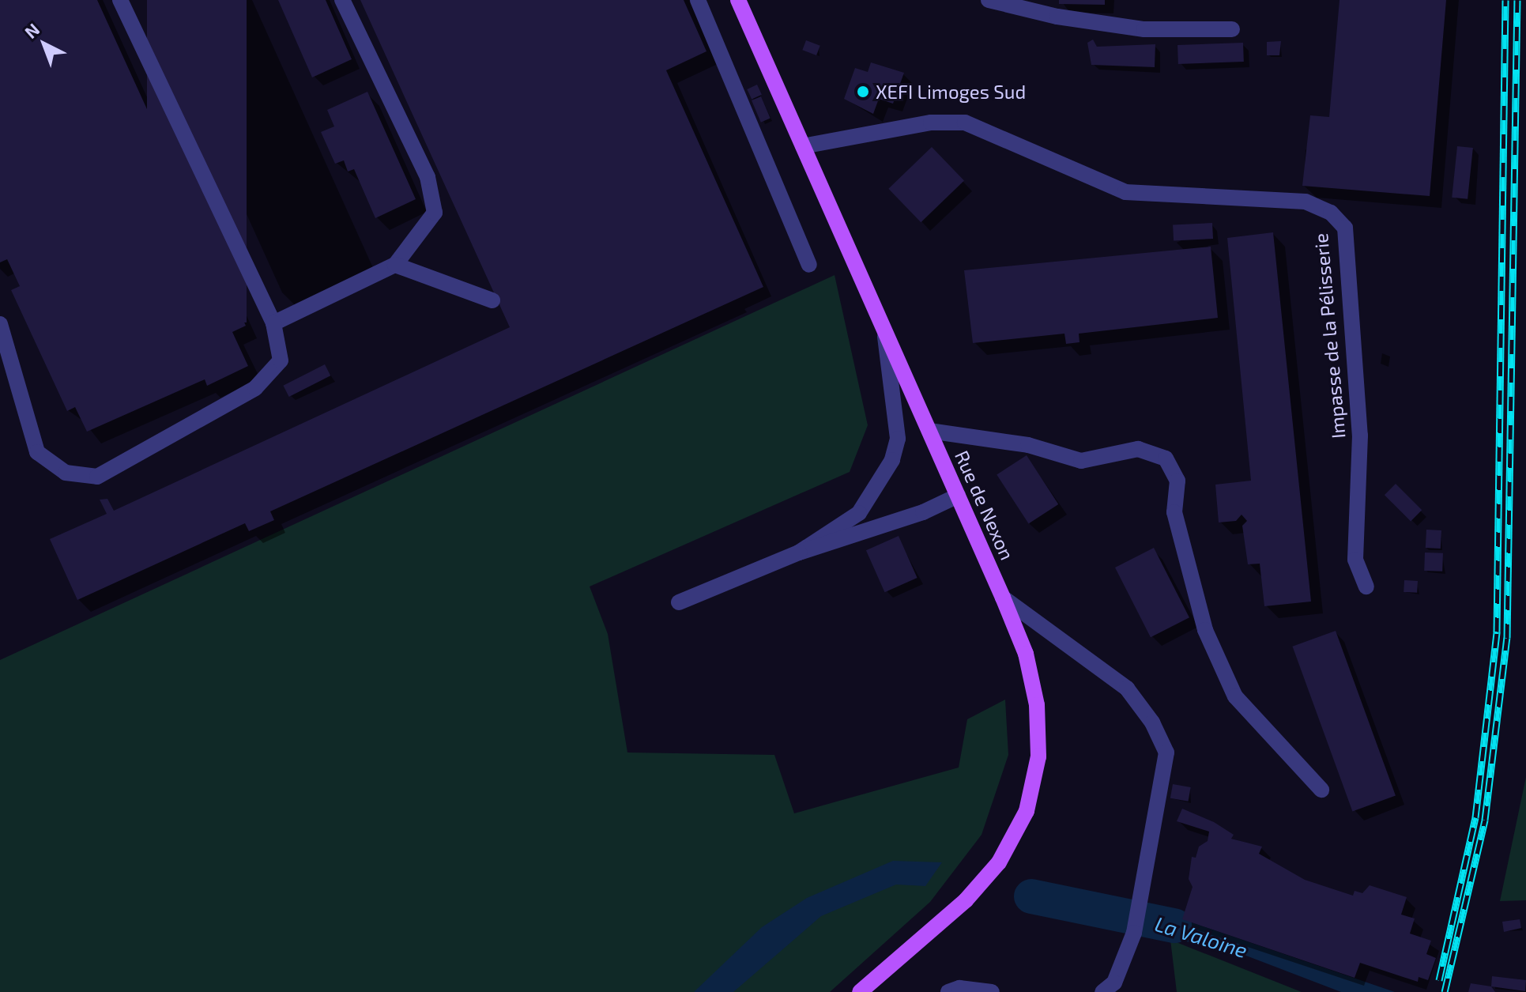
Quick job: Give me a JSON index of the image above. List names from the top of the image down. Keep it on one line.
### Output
{"streets":{"main road":["Rue de Nexon"],"street":["Impasse de la Pélisserie"]},"crossings":[["Impasse de la Pélisserie","Rue de Nexon"]],"water":["La Valoine"],"places":["XEFI Limoges Sud"],"north":"top left"}
